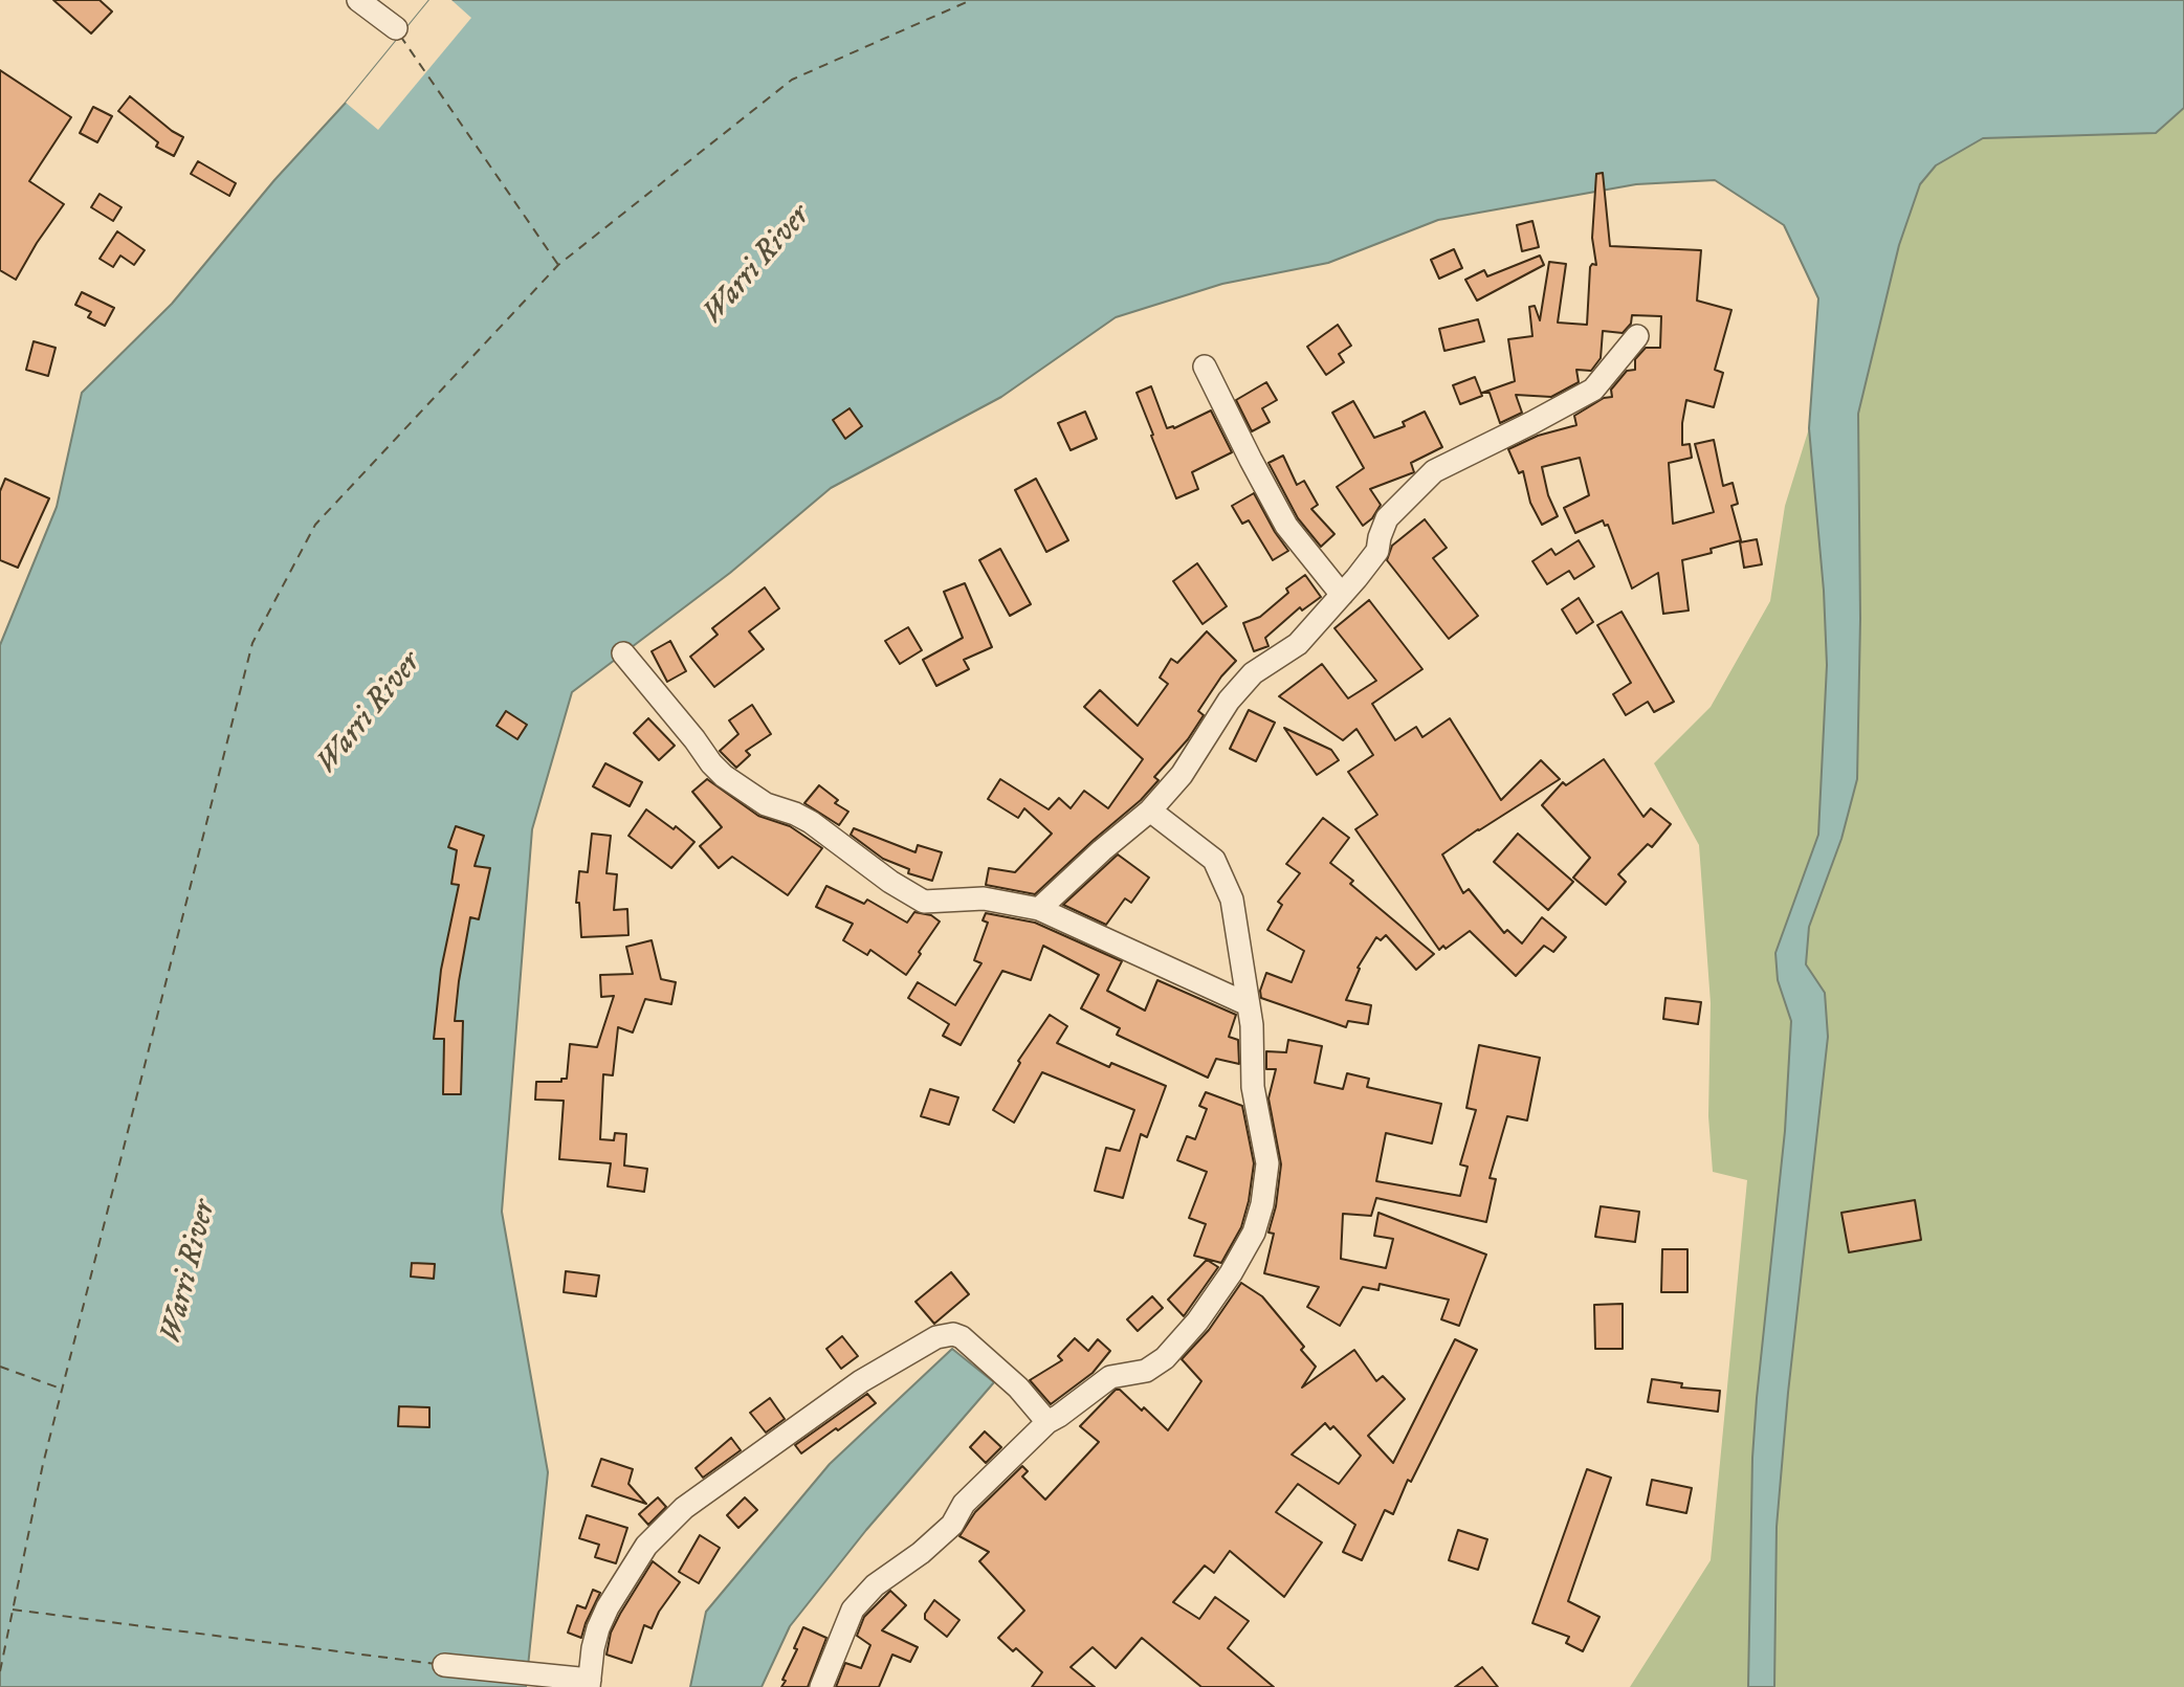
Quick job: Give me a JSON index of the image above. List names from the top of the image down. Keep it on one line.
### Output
{"water":["Warri River"]}
